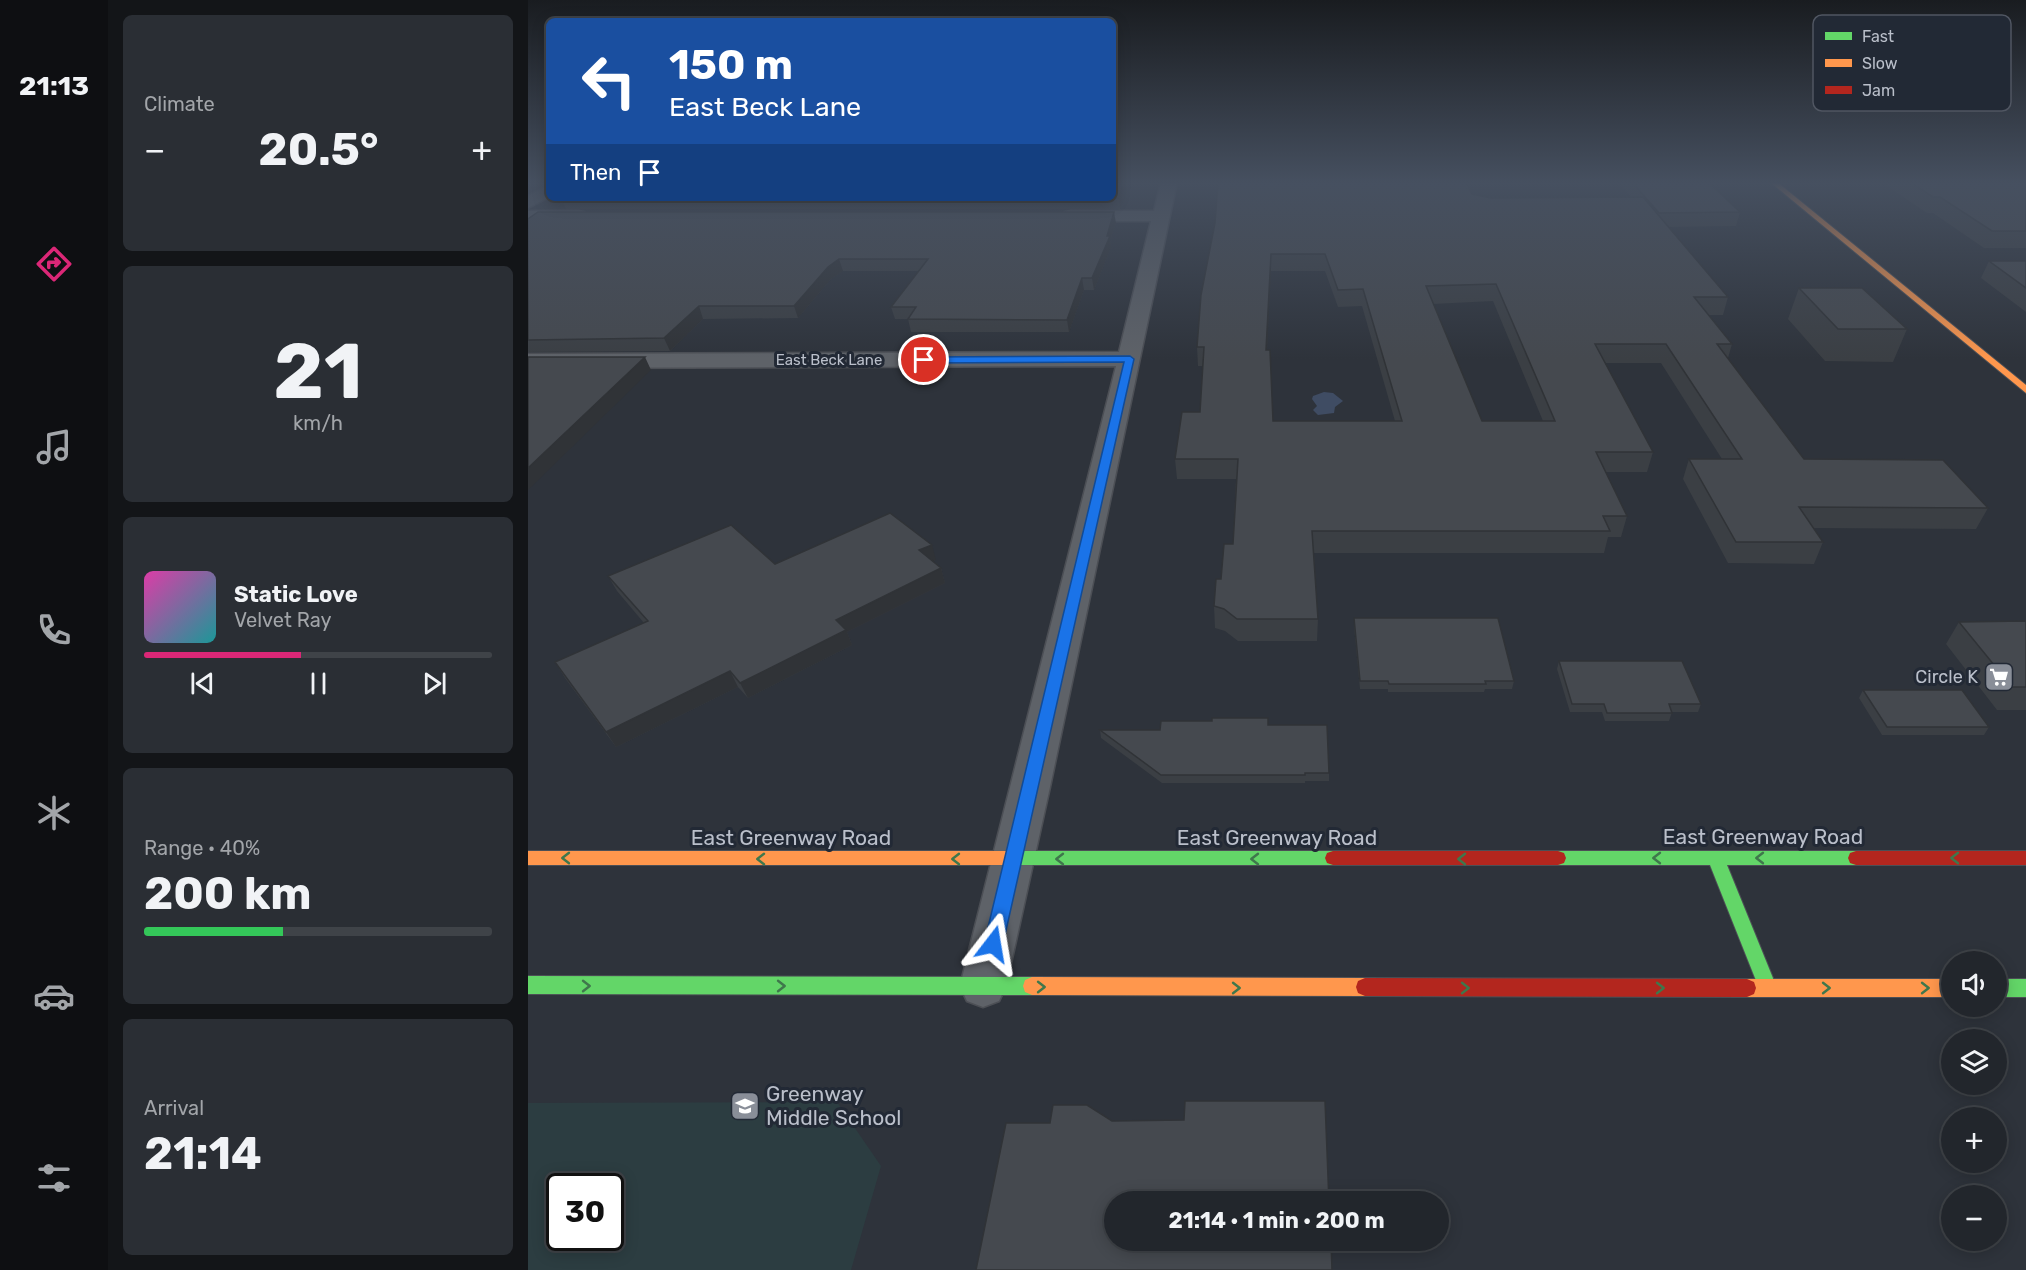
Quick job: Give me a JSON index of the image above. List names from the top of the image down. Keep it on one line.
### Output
{"streets":{"main road":["East Greenway Road"],"street":["East Beck Lane"]},"one_way":["East Greenway Road"],"places":{"supermarket":["Circle K"],"school or university":["Greenway Middle School"]},"legend":["Fast","Slow","Jam"],"page":{"tabs":"21:13","tile":["Climate",["21","km/h"],["Range · 40%","200 km"],["Arrival","21:14"]],"turn":["150 m","East Beck Lane"],"heat":["−","20.5°","+"],"then":"Then","song":["Static Love","Velvet Ray"],"map_buttons":["+","−"],"limit":"30","trip":"21:14 · 1 min · 200 m"}}
